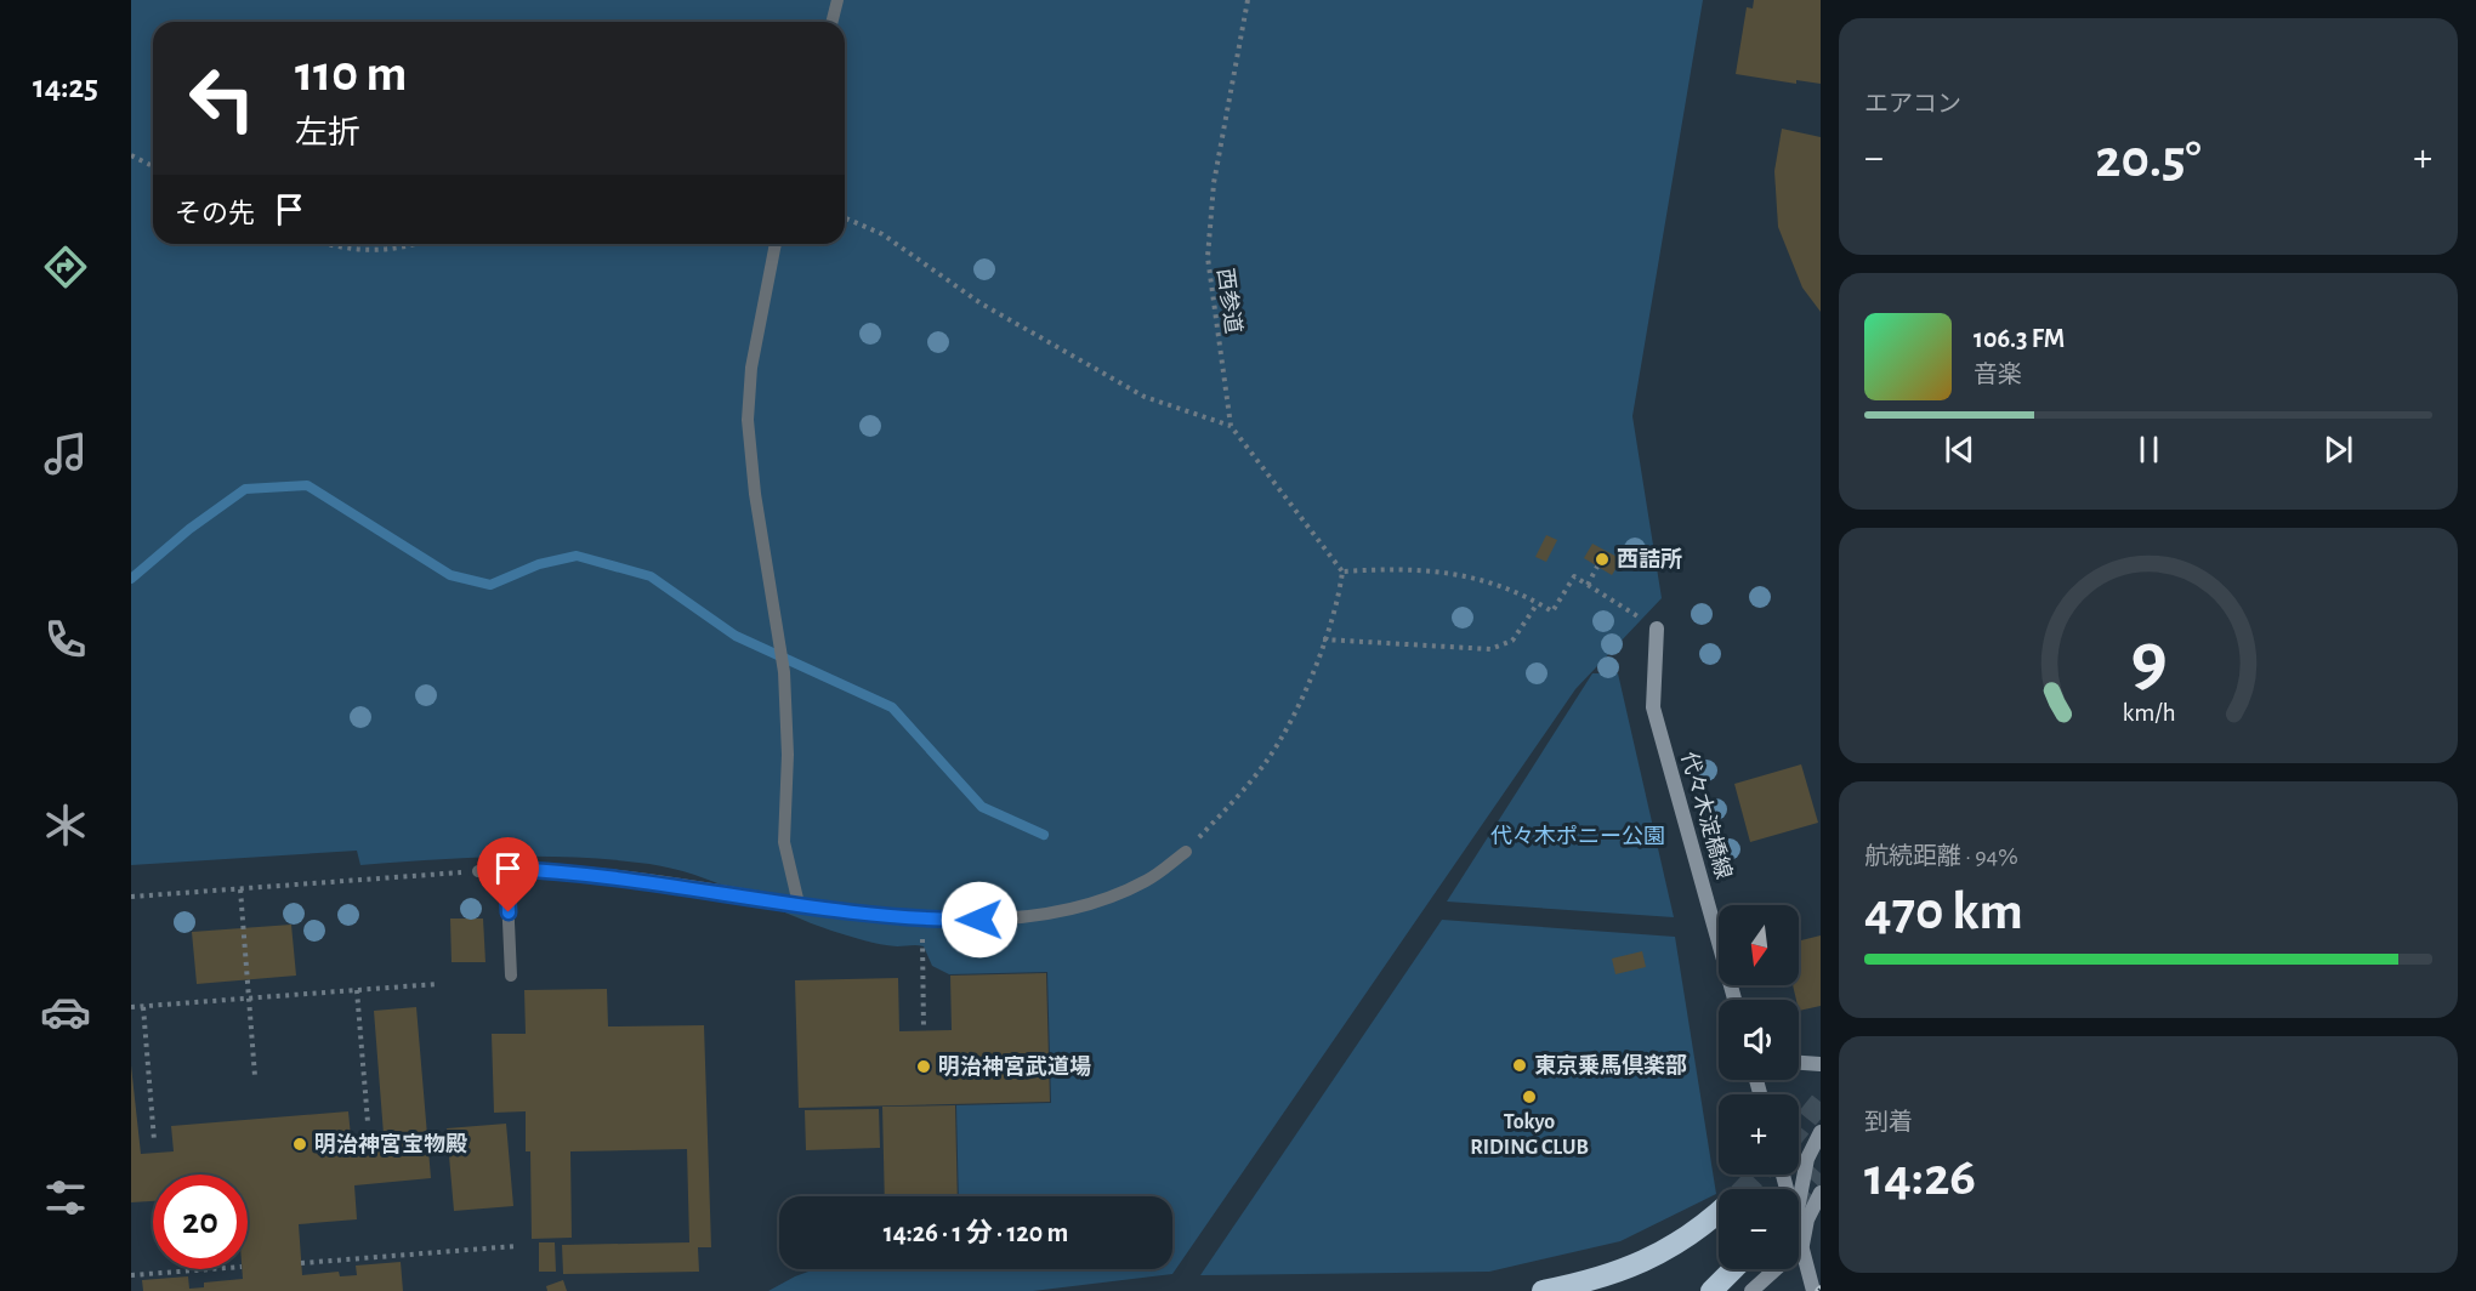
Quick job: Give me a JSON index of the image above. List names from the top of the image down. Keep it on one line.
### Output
{"streets":{"street":["代々木淀橋線"],"path":["西参道"]},"parks":["代々木ポニー公園"],"places":["西詰所","東京乗馬倶楽部","明治神宮武道場","Tokyo RIDING CLUB","明治神宮宝物殿"],"north":"bottom","page":{"tabs":"14:25","tile":["エアコン",["航続距離 · 94%","470 km"],["到着","14:26"]],"turn":["110 m","左折"],"heat":["−","20.5°","+"],"then":"その先","song":["106.3 FM","音楽"],"map_buttons":["+","−"],"limit":"20","trip":"14:26 · 1 分 · 120 m","gauge":["9","km/h"]}}
